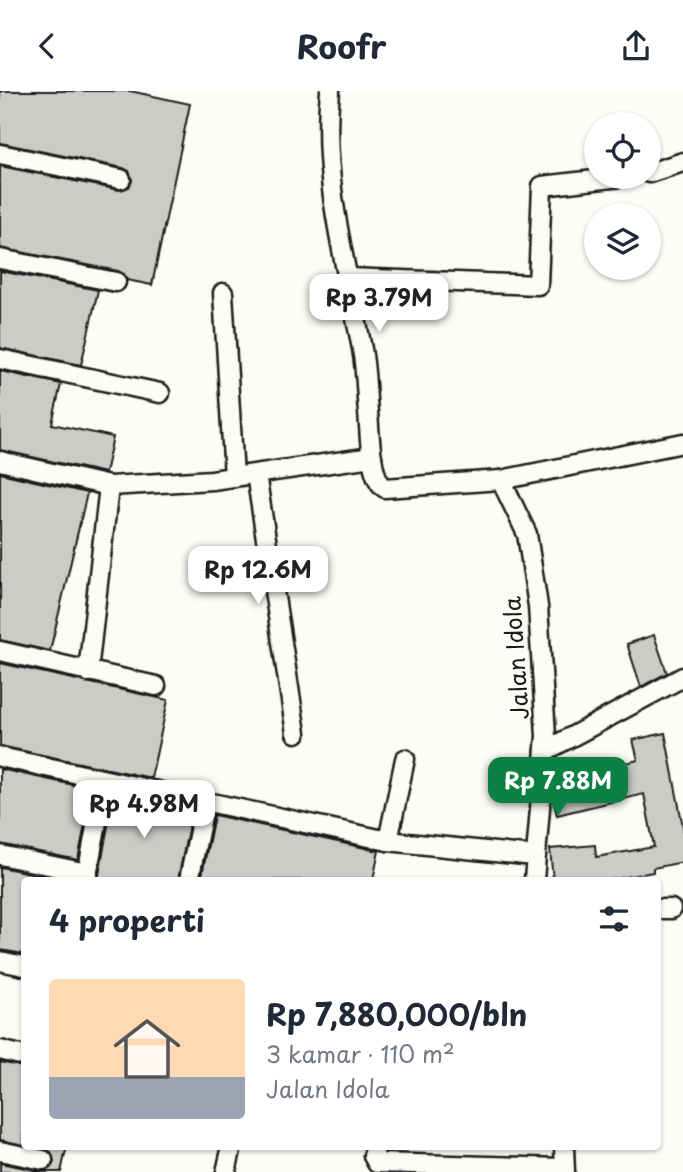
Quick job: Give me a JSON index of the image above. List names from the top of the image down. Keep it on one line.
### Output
{"streets":{"street":["Jalan Idola"]},"page":{"header":"Roofr","price":["Rp 3.79M","Rp 12.6M","Rp 7.88M","Rp 4.98M"],"heading":"4 properti","list":[{"name":"Rp 7,880,000/bln","note":"3 kamar · 110 m² · Jalan Idola"}]}}
